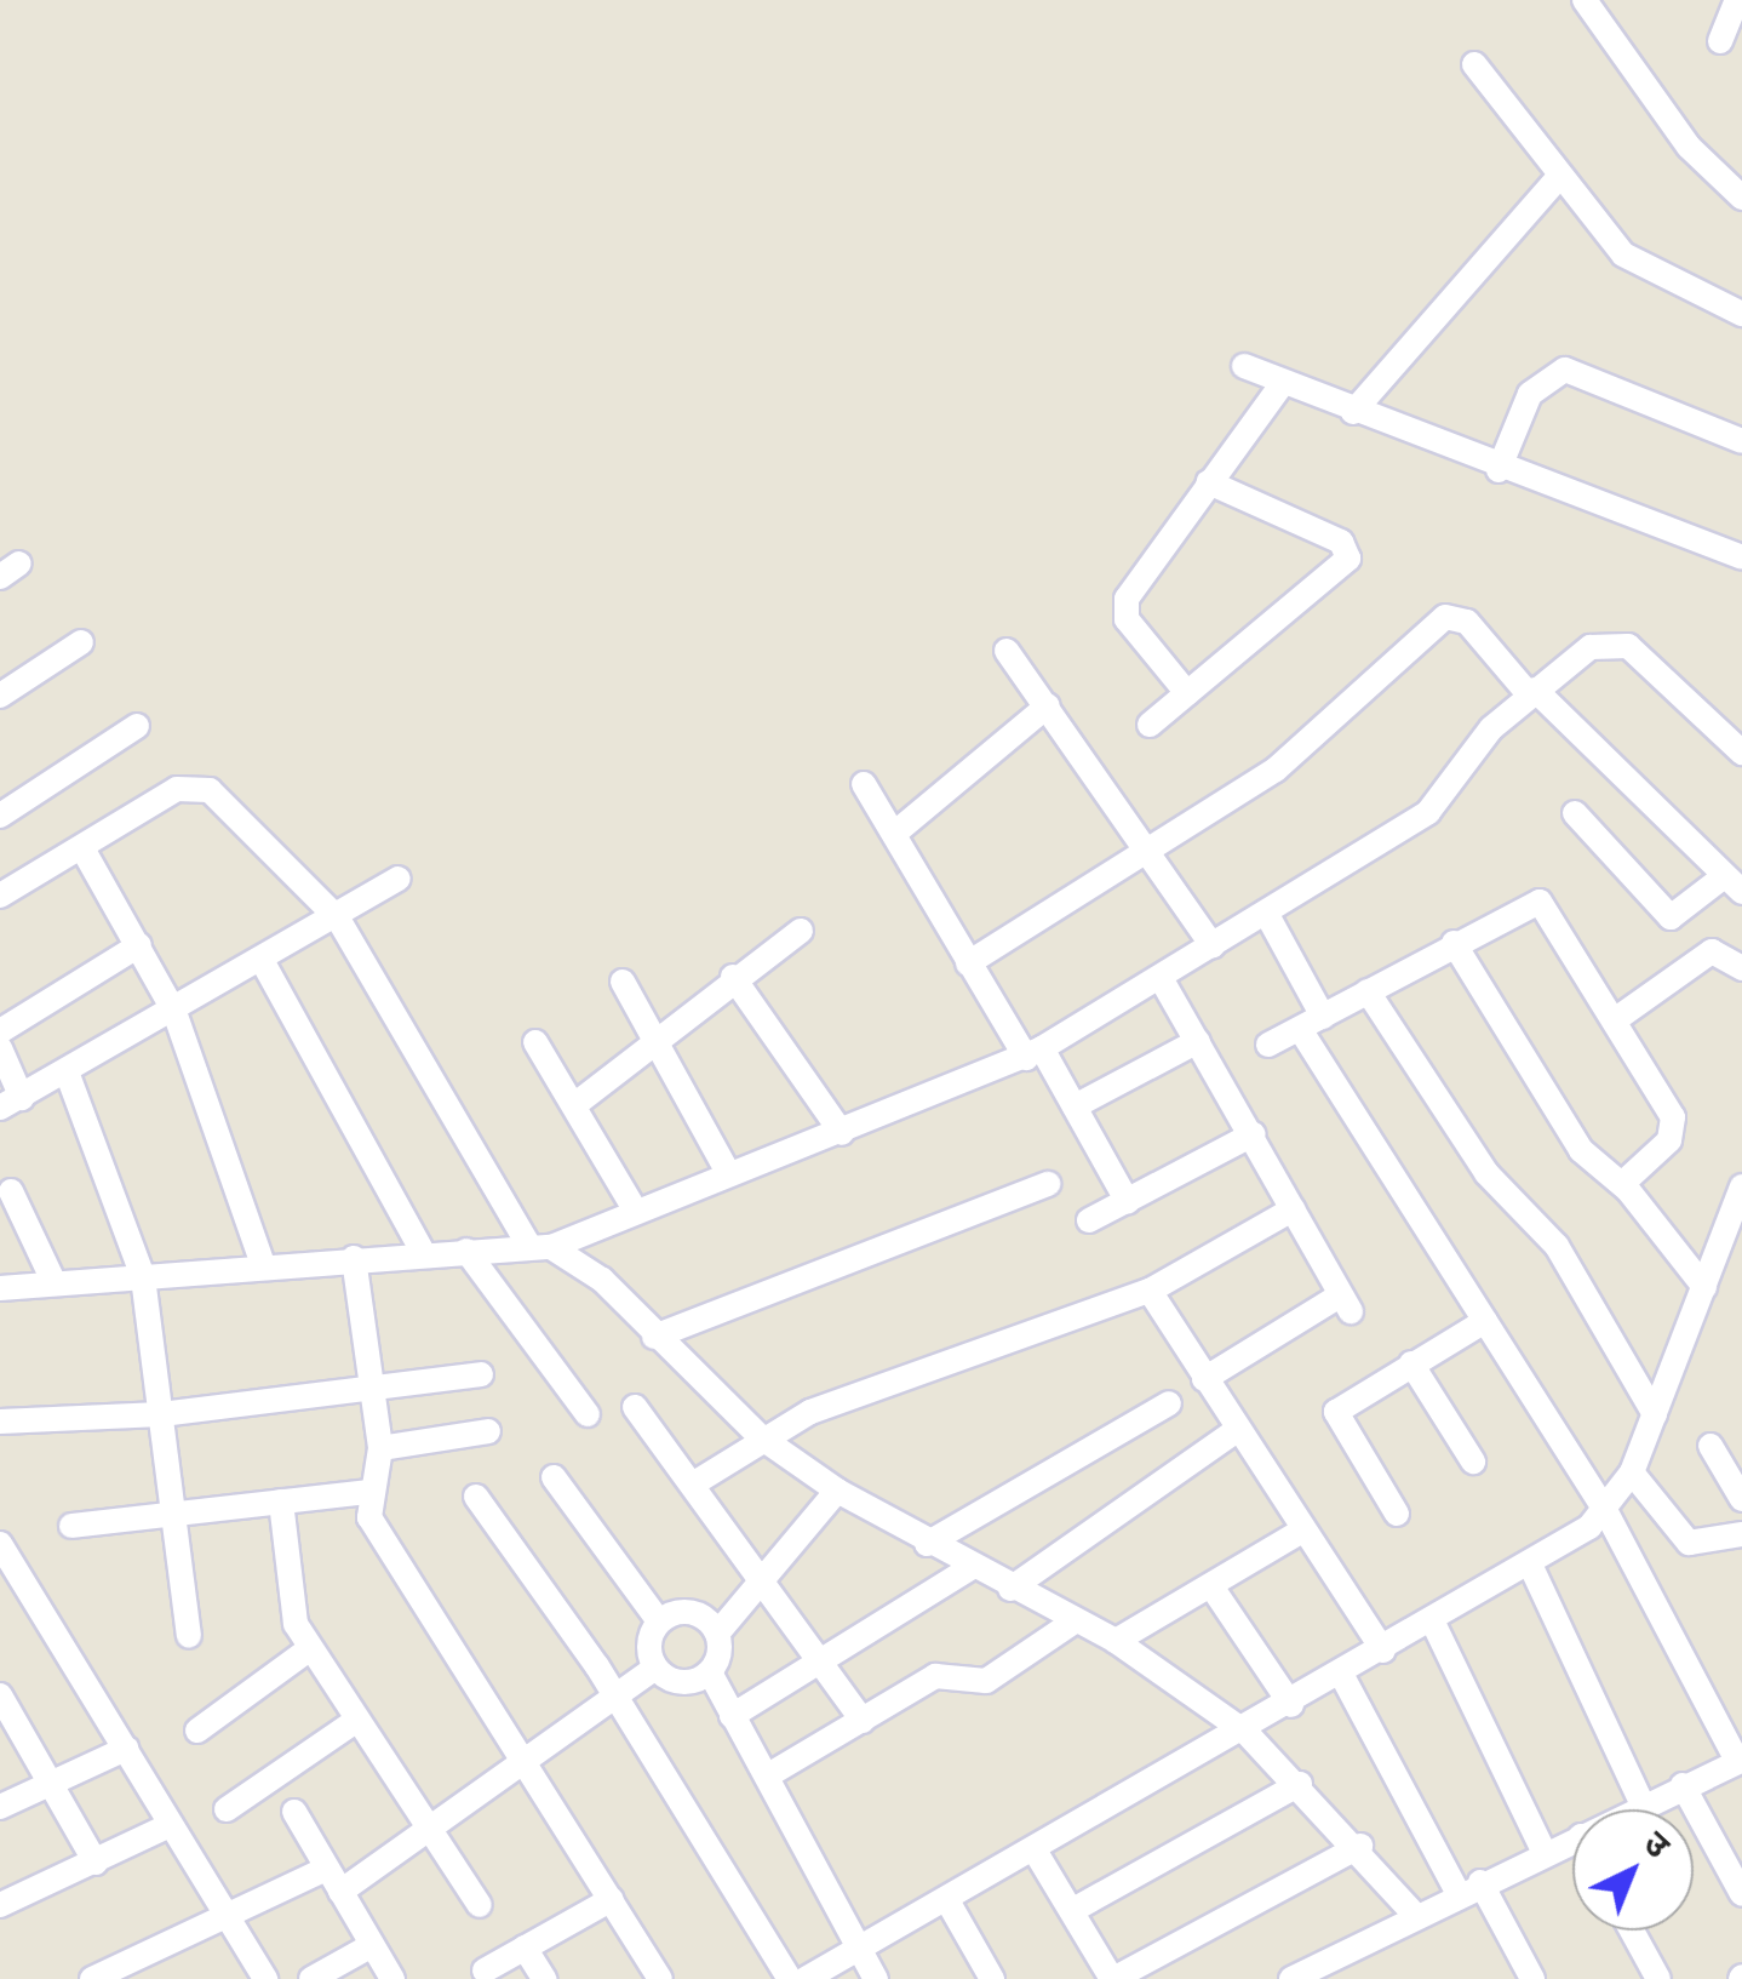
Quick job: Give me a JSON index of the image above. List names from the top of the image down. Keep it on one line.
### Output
{"north":"top right"}
